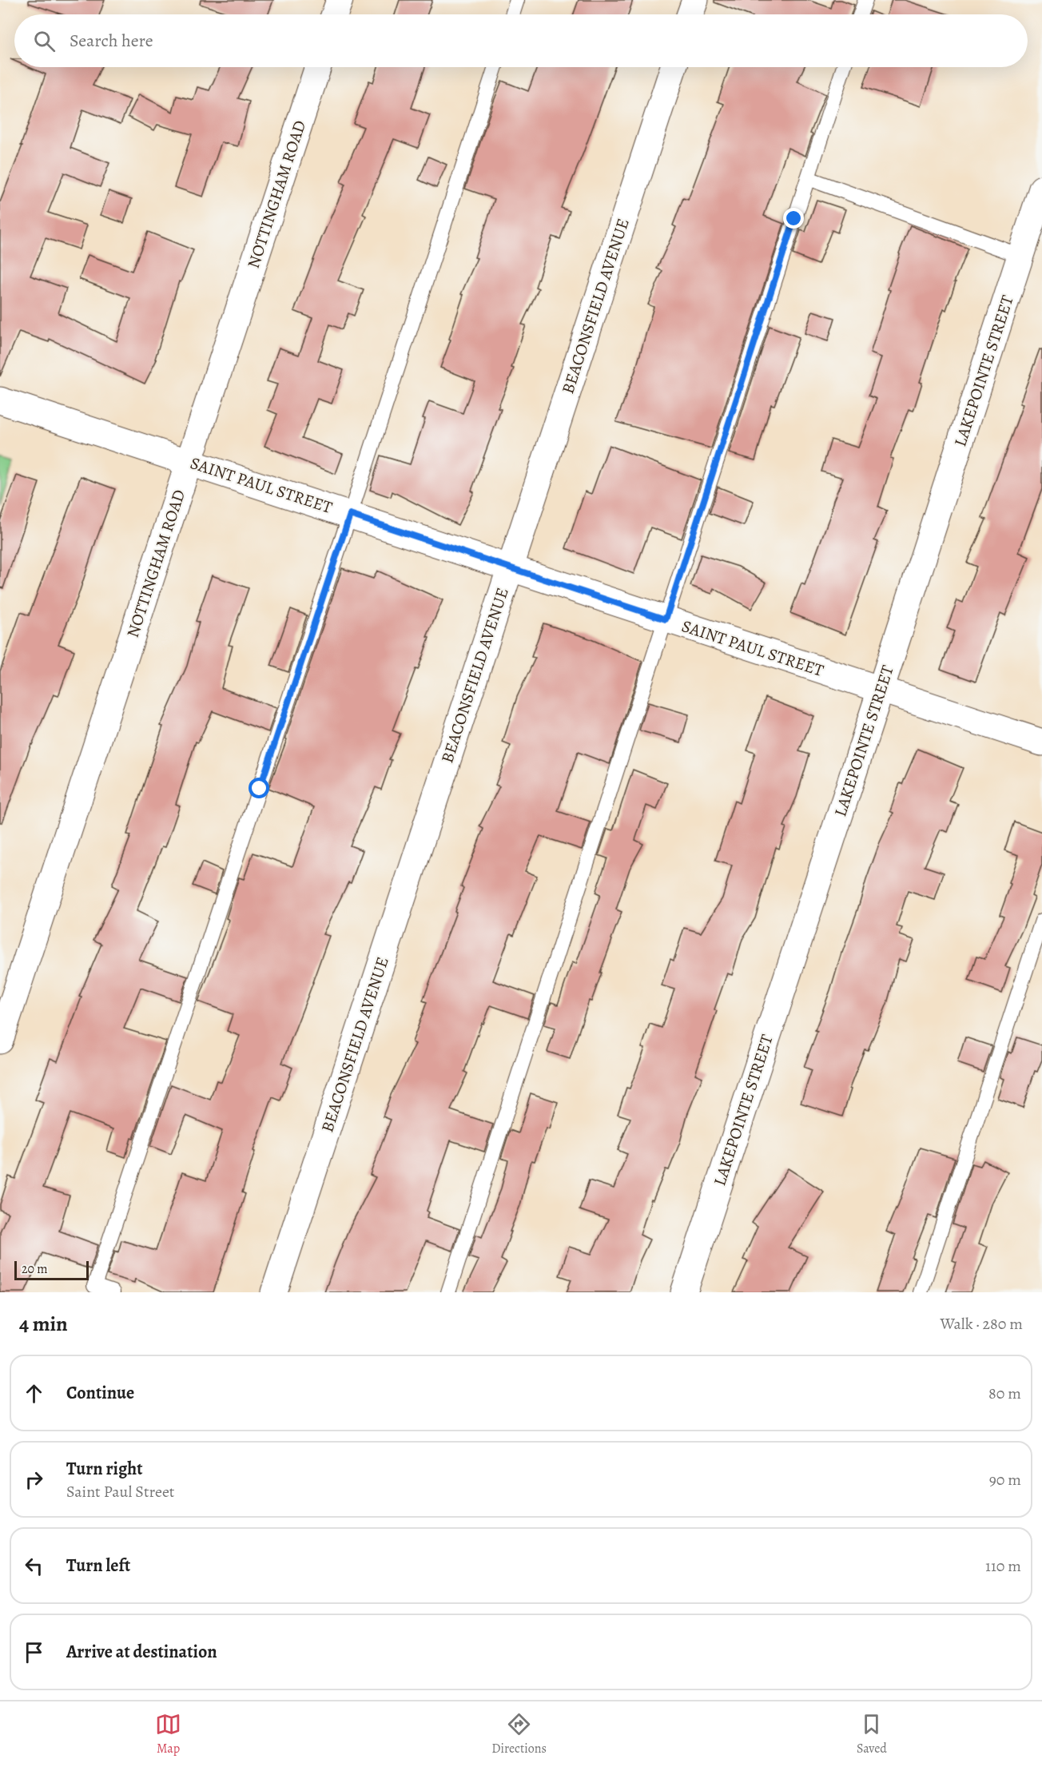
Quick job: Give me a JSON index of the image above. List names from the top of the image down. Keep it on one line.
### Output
{"streets":{"street":["NOTTINGHAM ROAD","BEACONSFIELD AVENUE","LAKEPOINTE STREET","SAINT PAUL STREET"]},"crossings":[["NOTTINGHAM ROAD","SAINT PAUL STREET"],["BEACONSFIELD AVENUE","SAINT PAUL STREET"],["LAKEPOINTE STREET","SAINT PAUL STREET"]],"scale_bar":"20 m","page":{"search":"Search here","scale":"20 m","heading":["4 min","Walk · 280 m"],"list":[["Continue","80 m"],["Turn right","Saint Paul Street","90 m"],["Turn left","110 m"],"Arrive at destination"],"nav":["Map","Directions","Saved"]}}
